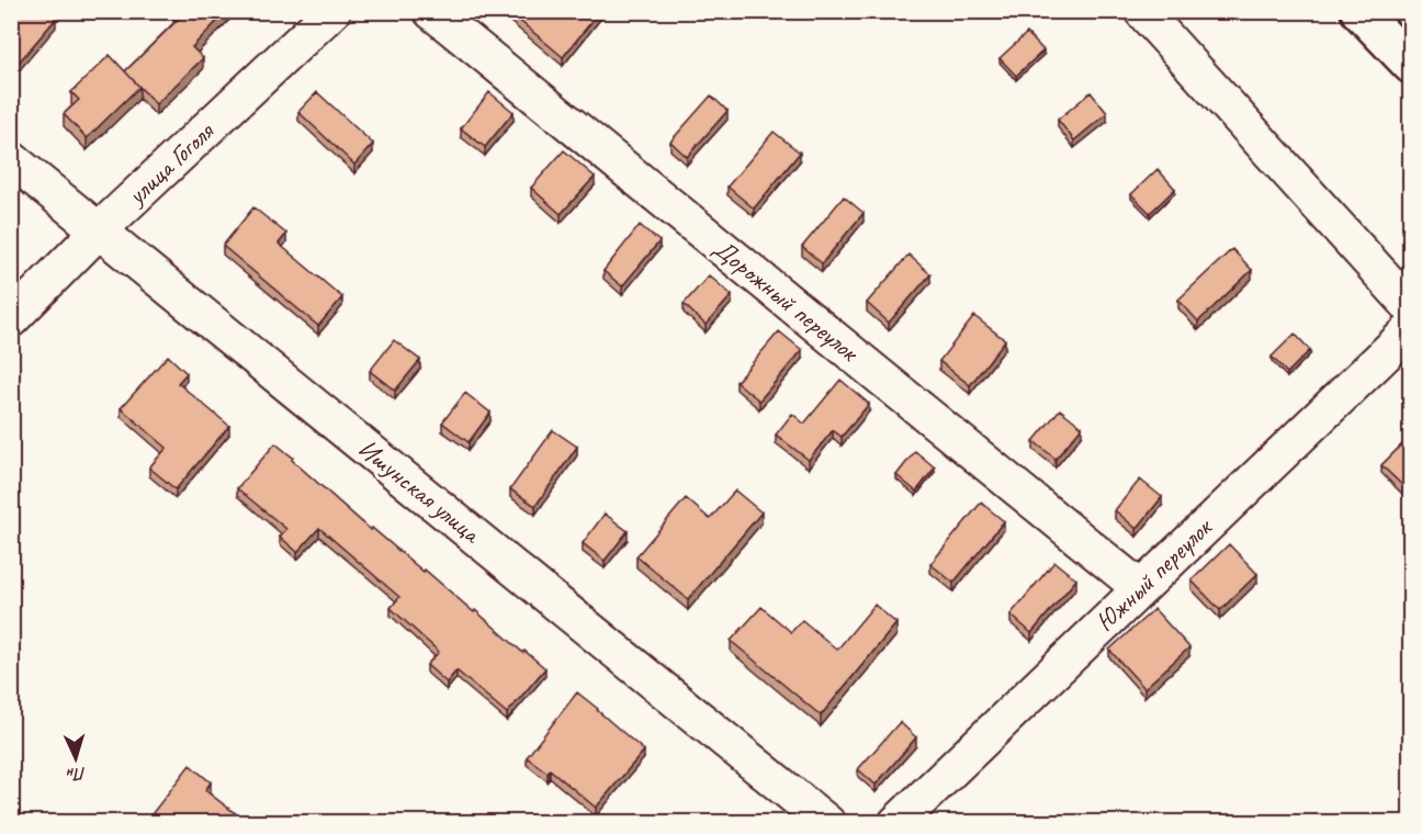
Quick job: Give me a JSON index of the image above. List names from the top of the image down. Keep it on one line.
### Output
{"streets":{"street":["улица Гоголя","Дорожный переулок","Ишунская улица","Южный переулок"]},"crossings":[["улица Гоголя","Ишунская улица"],["Дорожный переулок","Южный переулок"]],"north":"bottom"}
